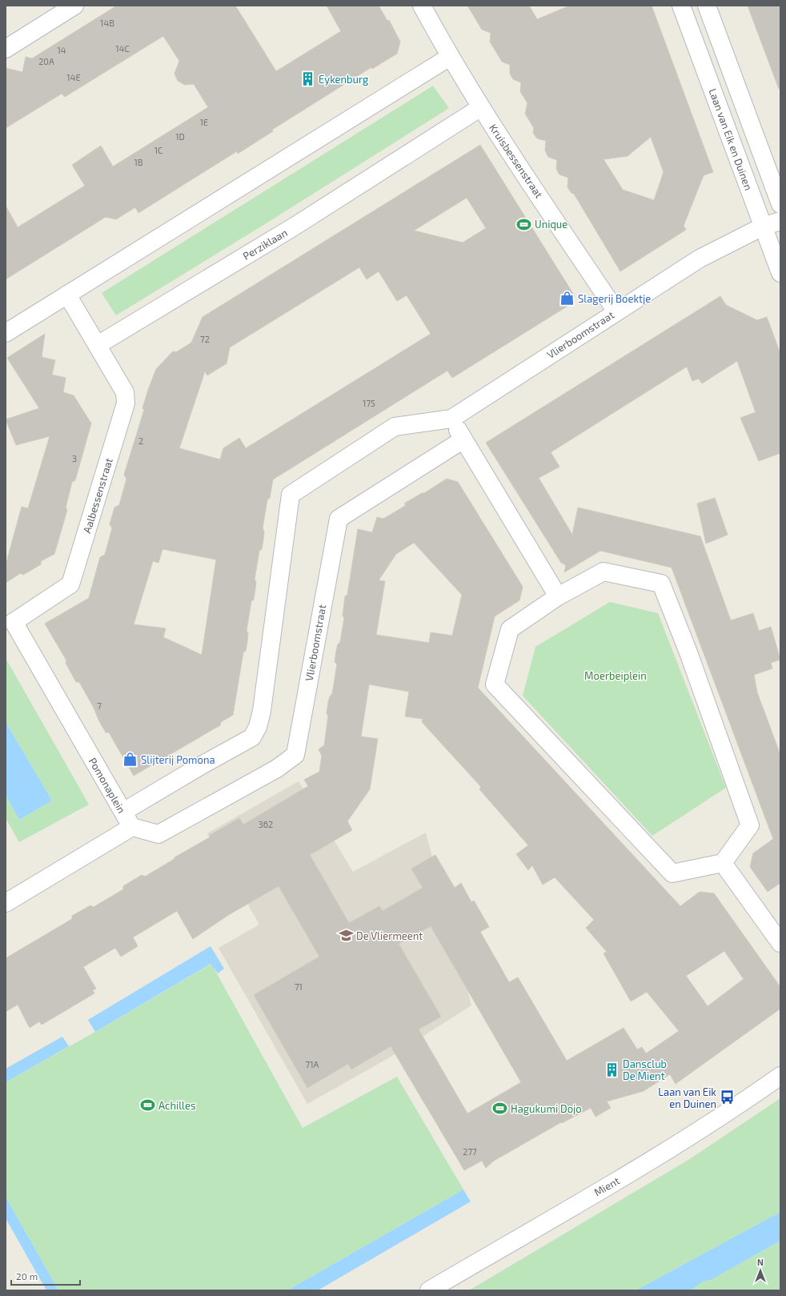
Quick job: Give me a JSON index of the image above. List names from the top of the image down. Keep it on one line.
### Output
{"streets":{"street":["Laan van Eik en Duinen","Kruisbessenstraat","Perziklaan","Vlierboomstraat","Aalbessenstraat","Pomonaplein","Mient"]},"crossings":[["Laan van Eik en Duinen","Vlierboomstraat"],["Kruisbessenstraat","Perziklaan"],["Kruisbessenstraat","Vlierboomstraat"],["Perziklaan","Aalbessenstraat"],["Vlierboomstraat","Pomonaplein"],["Aalbessenstraat","Pomonaplein"]],"parks":["Moerbeiplein"],"places":{"building":["Eykenburg","Dansclub De Mient"],"sports":["Unique","Achilles","Hagukumi Dojo"],"shop":["Slagerij Boektje","Slijterij Pomona"],"school or university":["De Vliermeent"],"bus stop":["Laan van Eik en Duinen"]},"house_numbers":["14B","14C","14","20A","14E","1E","1D","1C","1B","72","175","2","3","7","362","71","71A","277"],"scale_bar":"20 m","north":"top"}
